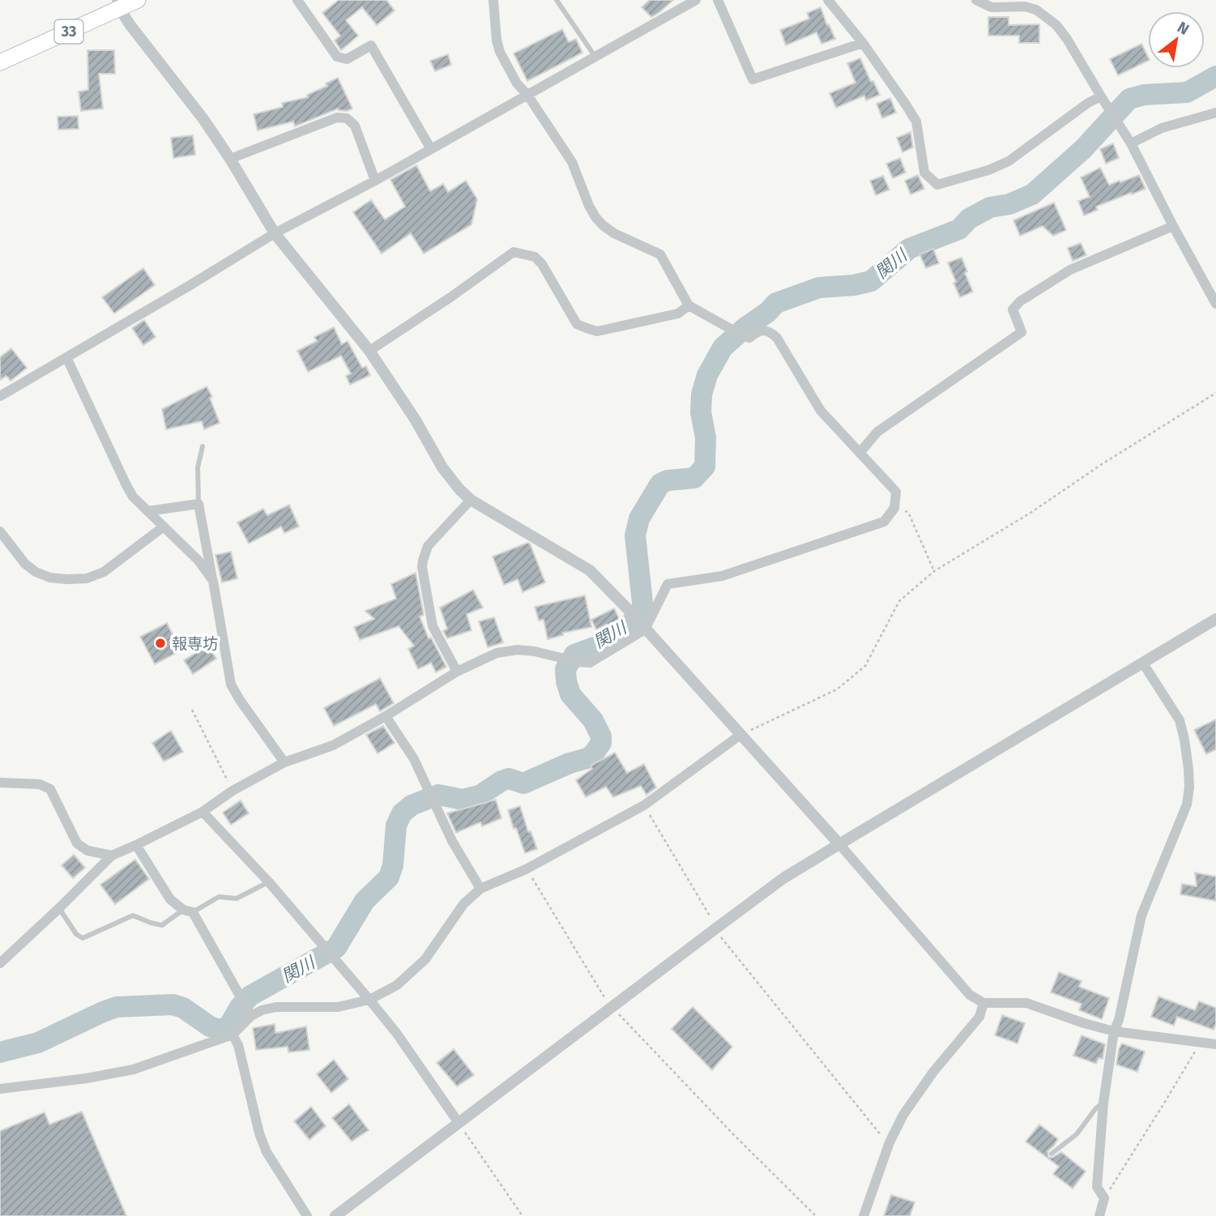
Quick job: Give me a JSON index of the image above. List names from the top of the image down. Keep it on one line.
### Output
{"streets":{"main road":["33"]},"water":["関川"],"places":["報専坊"],"north":"top right"}
